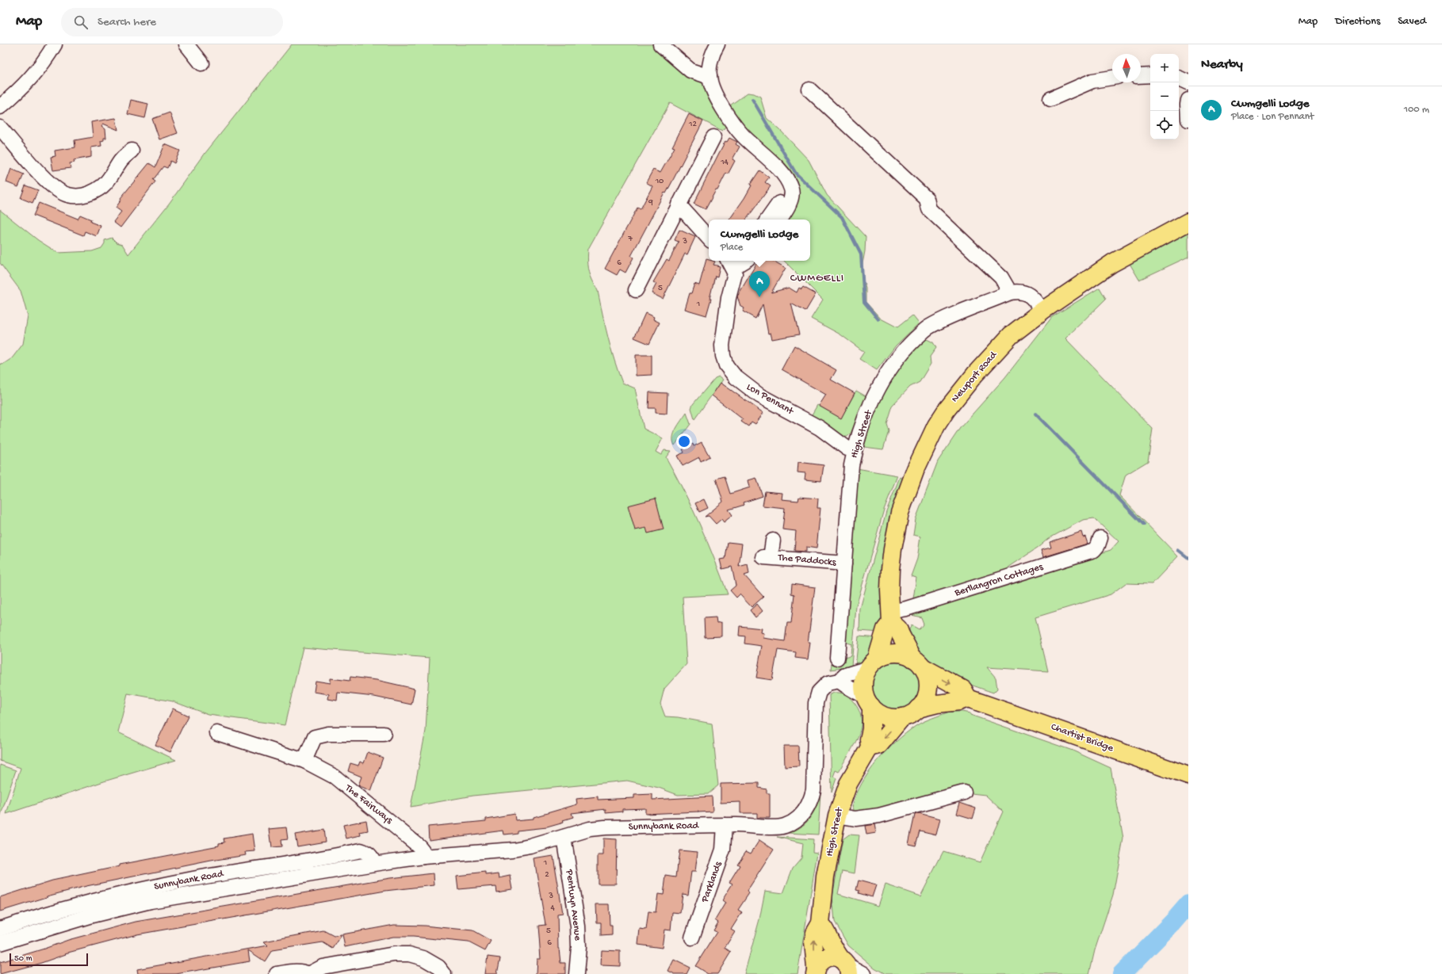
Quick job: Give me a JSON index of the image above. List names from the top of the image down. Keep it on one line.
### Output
{"streets":{"main road":["Newport Road","High Street","Chartist Bridge"],"street":["Lon Pennant","The Paddocks","Berllangron Cottages","The Fairways","Sunnybank Road","Parklands","Pentwyn Avenue"]},"crossings":[["Newport Road","High Street"],["Newport Road","Berllangron Cottages"],["Newport Road","Sunnybank Road"],["Lon Pennant","High Street"],["High Street","The Paddocks"],["High Street","Sunnybank Road"],["The Fairways","Sunnybank Road"],["Sunnybank Road","Parklands"],["Sunnybank Road","Pentwyn Avenue"]],"districts":["CWMGELLI"],"house_numbers":["12","14","10","9","7","3","6","5","1","1","2","3","4","5","6"],"scale_bar":"50 m","north":"top","page":{"header":"Map","search":"Search here","nav":["Map","Directions","Saved"],"heading":"Nearby","map_buttons":["+","−"],"list":[{"mark":"A","name":"Cwmgelli Lodge","note":"Place · Lon Pennant","value":"100 m"}],"popup":["Cwmgelli Lodge","Place"],"pins":"A","scale":"50 m"}}
